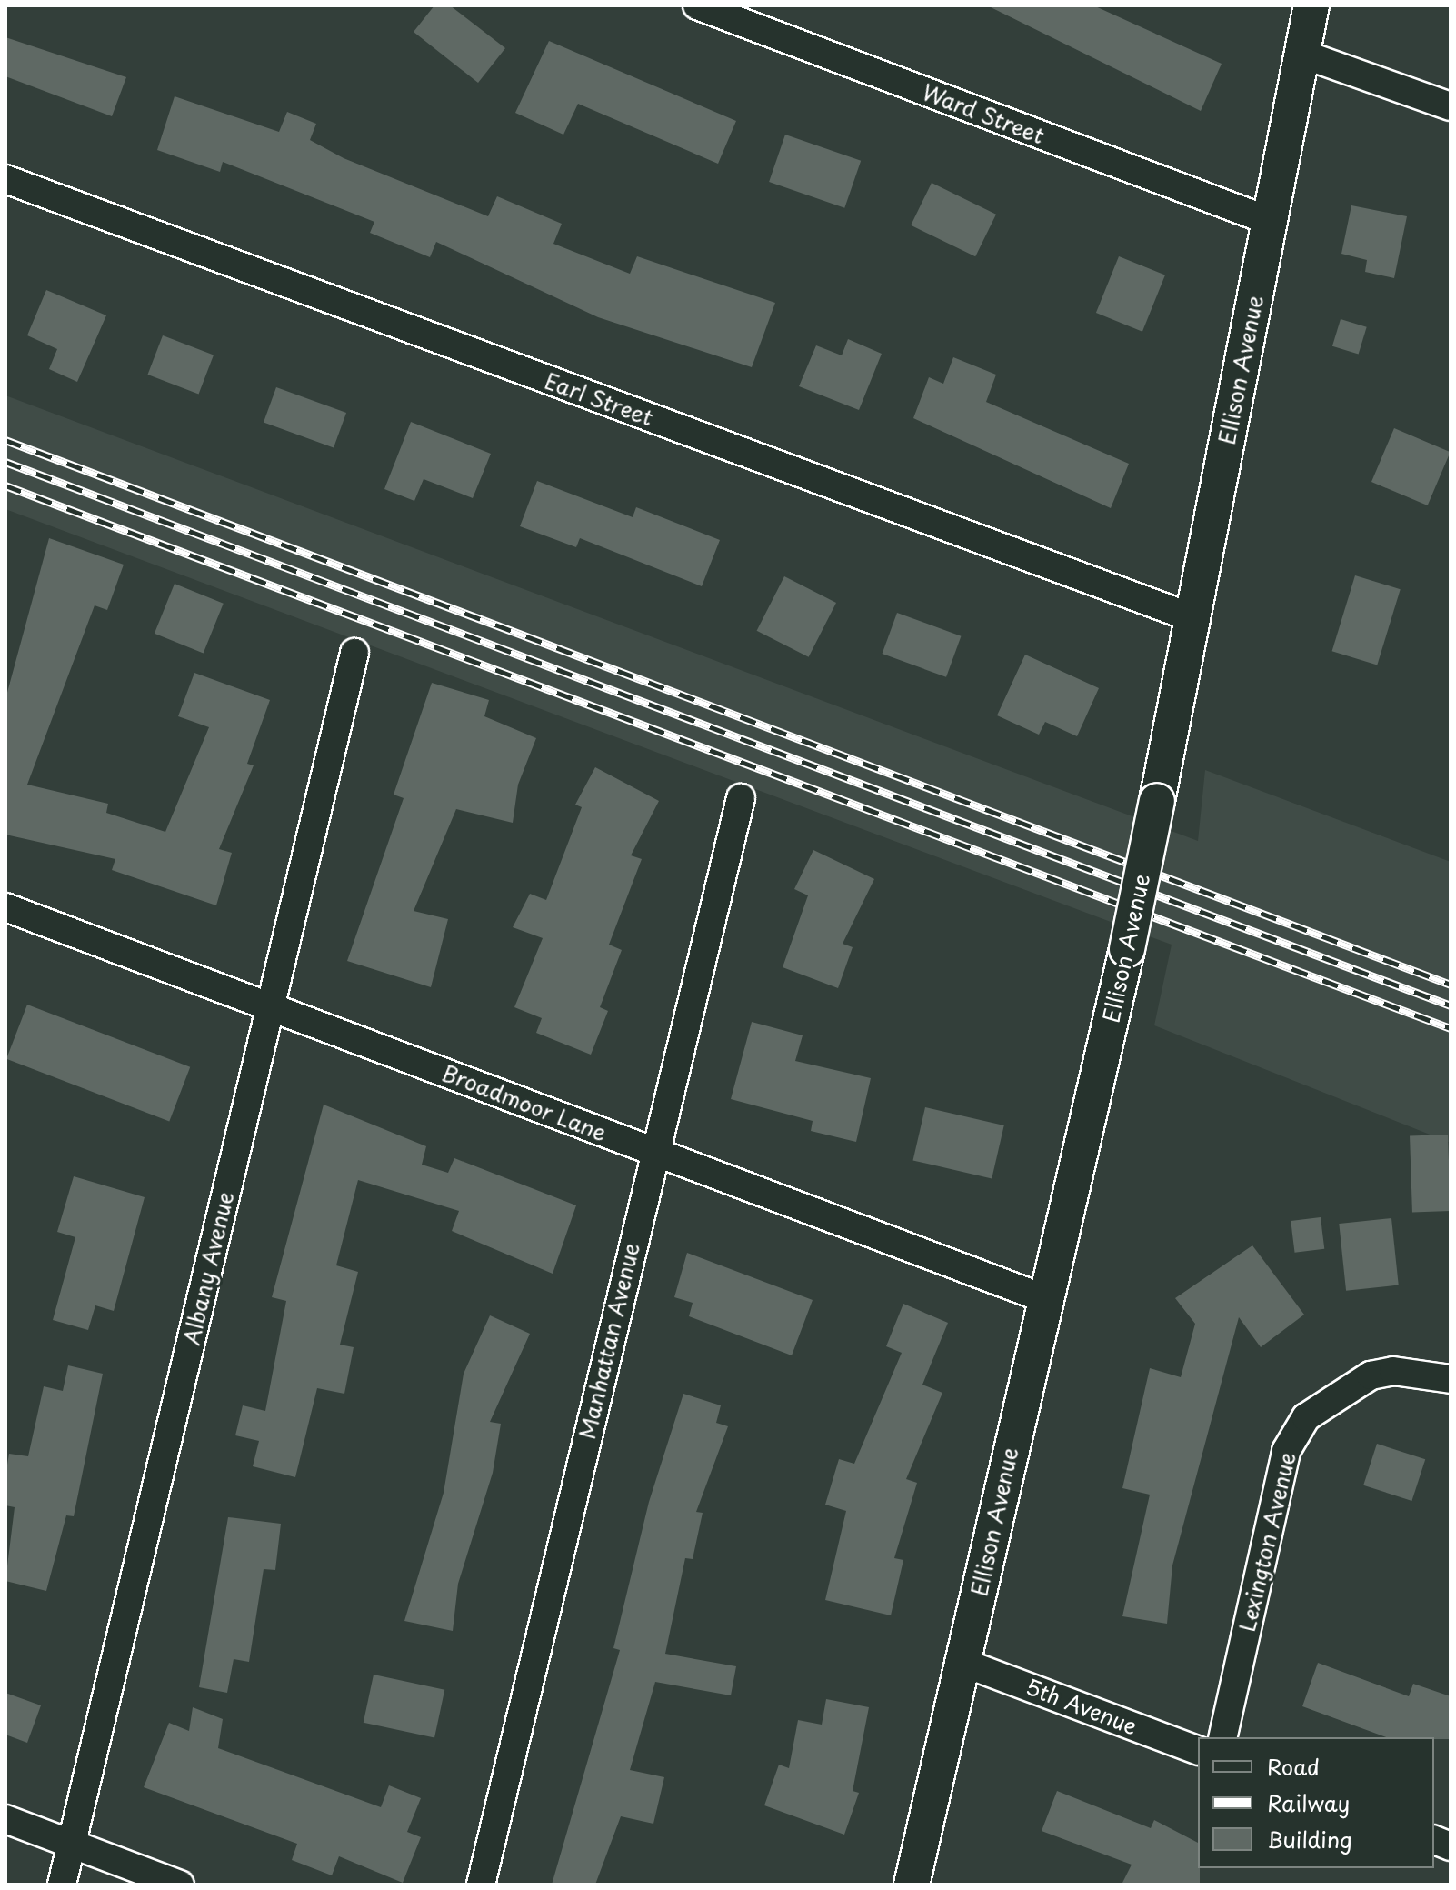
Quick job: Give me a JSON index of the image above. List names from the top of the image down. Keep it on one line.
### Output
{"streets":{"street":["Ward Street","Ellison Avenue","Earl Street","Broadmoor Lane","Albany Avenue","Manhattan Avenue","Lexington Avenue","5th Avenue"]},"crossings":[["Ward Street","Ellison Avenue"],["Ellison Avenue","Earl Street"],["Ellison Avenue","Broadmoor Lane"],["Ellison Avenue","5th Avenue"],["Broadmoor Lane","Albany Avenue"],["Broadmoor Lane","Manhattan Avenue"]],"legend":["Road","Railway","Building"]}
